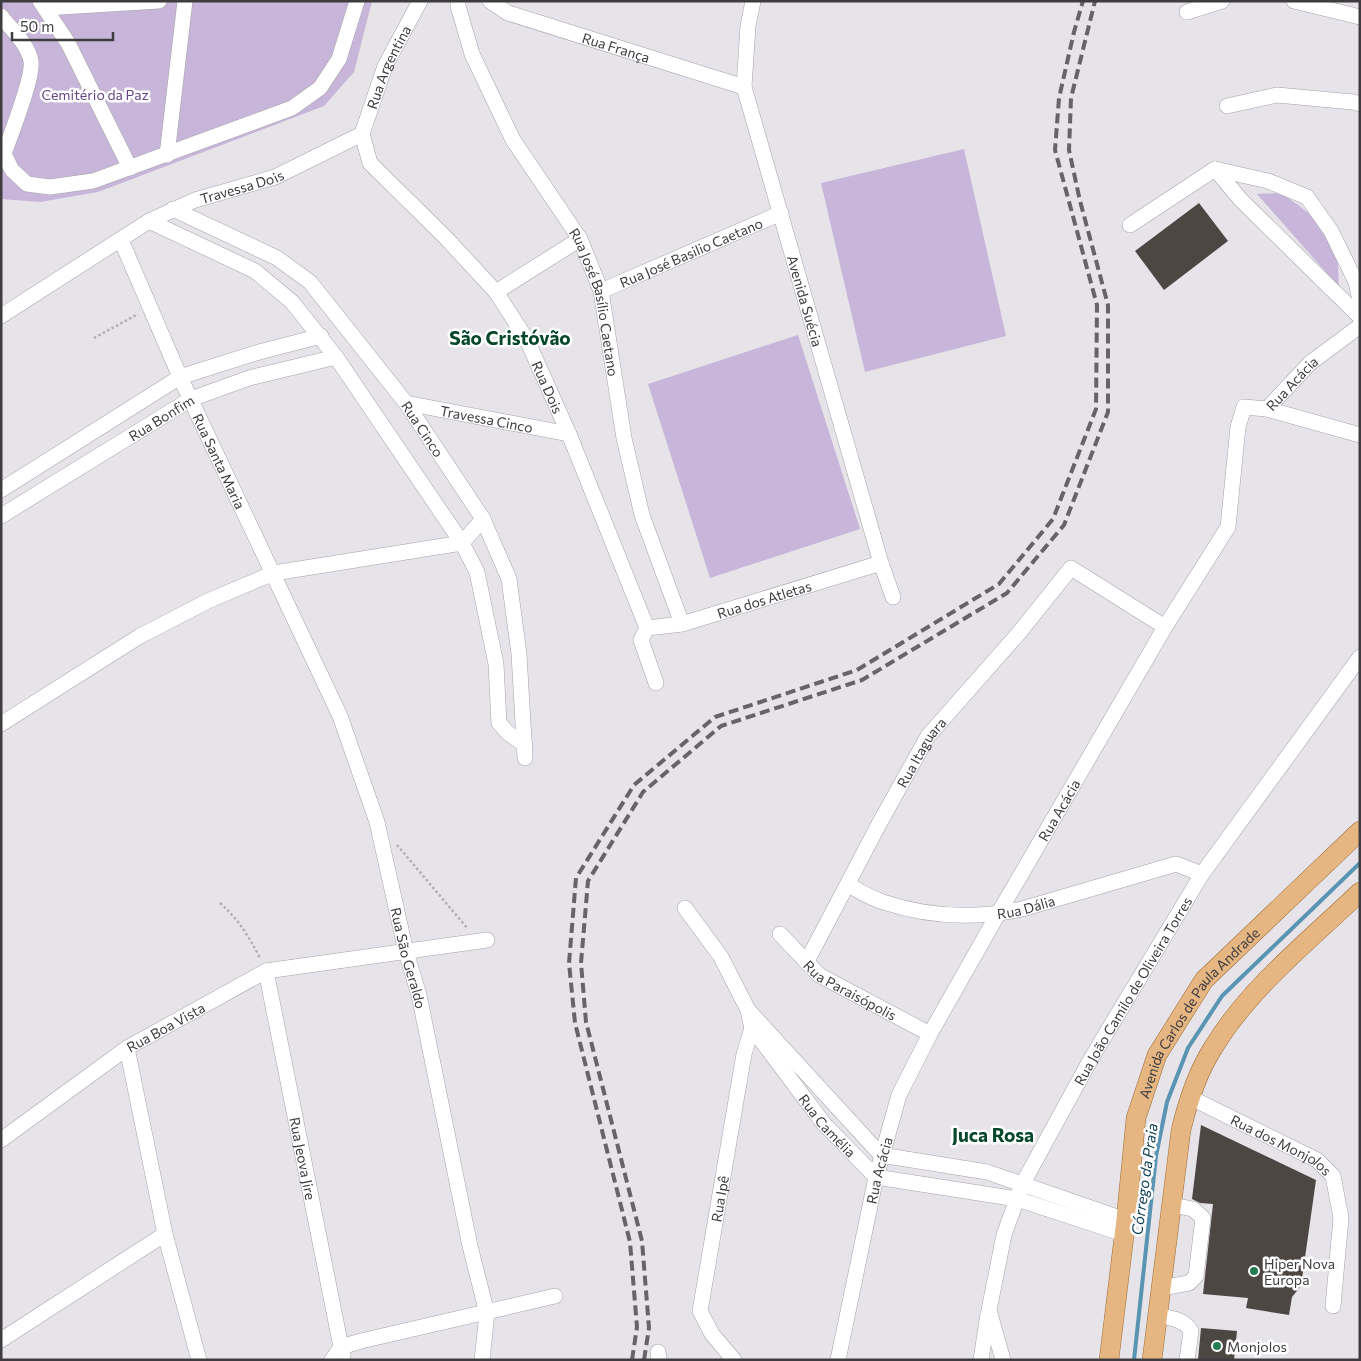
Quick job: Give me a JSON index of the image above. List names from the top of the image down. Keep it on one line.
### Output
{"streets":{"main road":["Avenida Carlos de Paula Andrade"],"street":["Rua França","Rua Argentina","Travessa Dois","Rua José Basilio Caetano","Avenida Suécia","Rua José Basílio Caetano","Rua Acácia","Rua Dois","Travessa Cinco","Rua Bonfim","Rua Cinco","Rua Santa Maria","Rua dos Atletas","Rua Itaguara","Rua Dália","Rua São Geraldo","Rua Paraisópolis","Rua João Camilo de Oliveira Torres","Rua Boa Vista","Rua Camélia","Rua dos Monjolos","Rua Jeova Jire","Rua Ipê"]},"crossings":[["Rua França","Avenida Suécia"],["Rua Argentina","Travessa Dois"],["Rua Argentina","Rua Dois"],["Travessa Dois","Rua Dois"],["Travessa Dois","Rua Cinco"],["Travessa Dois","Rua Santa Maria"],["Rua José Basilio Caetano","Avenida Suécia"],["Rua José Basilio Caetano","Rua José Basílio Caetano"],["Avenida Suécia","Rua dos Atletas"],["Rua José Basílio Caetano","Rua dos Atletas"],["Rua Acácia","Rua Itaguara"],["Rua Acácia","Rua Dália"],["Rua Acácia","Rua Paraisópolis"],["Rua Acácia","Rua Camélia"],["Rua Dois","Travessa Cinco"],["Rua Dois","Rua dos Atletas"],["Travessa Cinco","Rua Cinco"],["Rua Bonfim","Rua Cinco"],["Rua Bonfim","Rua Santa Maria"],["Rua Santa Maria","Rua São Geraldo"],["Rua Itaguara","Rua Dália"],["Rua Itaguara","Rua Paraisópolis"],["Rua Dália","Rua João Camilo de Oliveira Torres"],["Rua São Geraldo","Rua Boa Vista"],["Avenida Carlos de Paula Andrade","Rua dos Monjolos"],["Rua Boa Vista","Rua Jeova Jire"],["Rua Camélia","Rua Ipê"]],"districts":["São Cristóvão","Juca Rosa"],"water":["Córrego da Praia"],"parks":["Cemitério da Paz"],"places":["Hiper Nova Europa","Monjolos"],"scale_bar":"50 m"}
